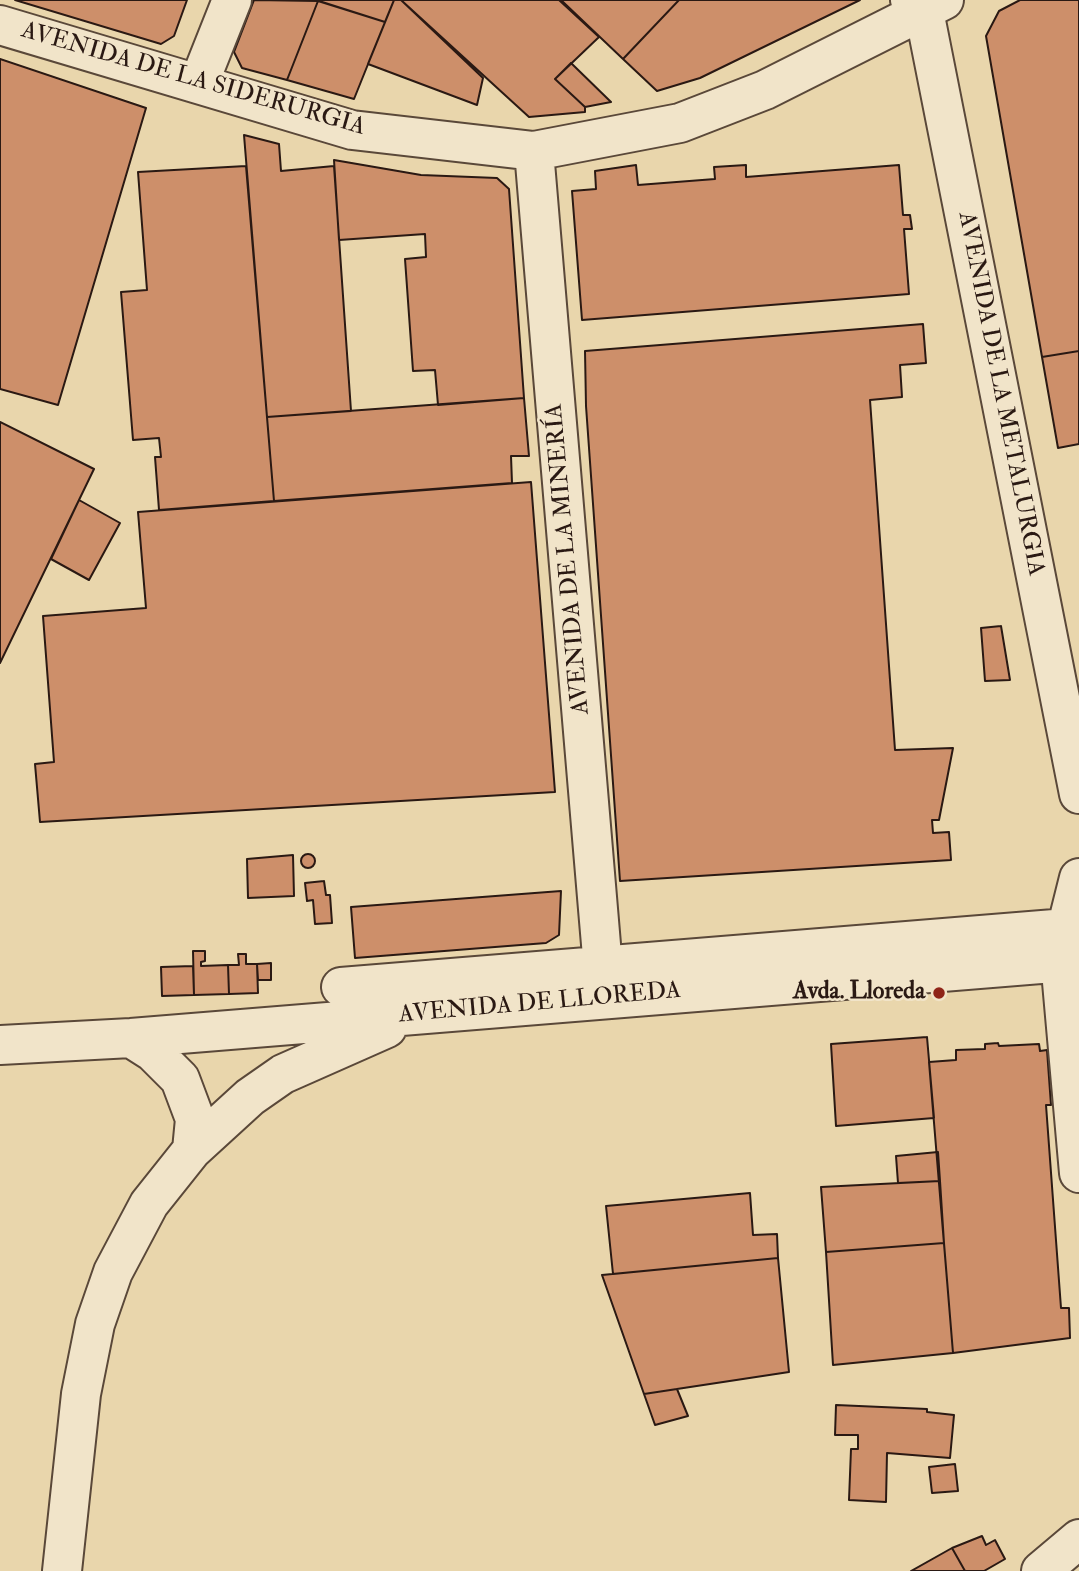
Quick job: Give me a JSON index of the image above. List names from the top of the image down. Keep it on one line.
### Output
{"streets":{"street":["AVENIDA DE LA SIDERURGIA","AVENIDA DE LA METALURGIA","AVENIDA DE LA MINERÍA","AVENIDA DE LLOREDA"]},"crossings":[["AVENIDA DE LA SIDERURGIA","AVENIDA DE LA METALURGIA"],["AVENIDA DE LA SIDERURGIA","AVENIDA DE LA MINERÍA"],["AVENIDA DE LA MINERÍA","AVENIDA DE LLOREDA"]],"places":["Avda. Lloreda"]}
